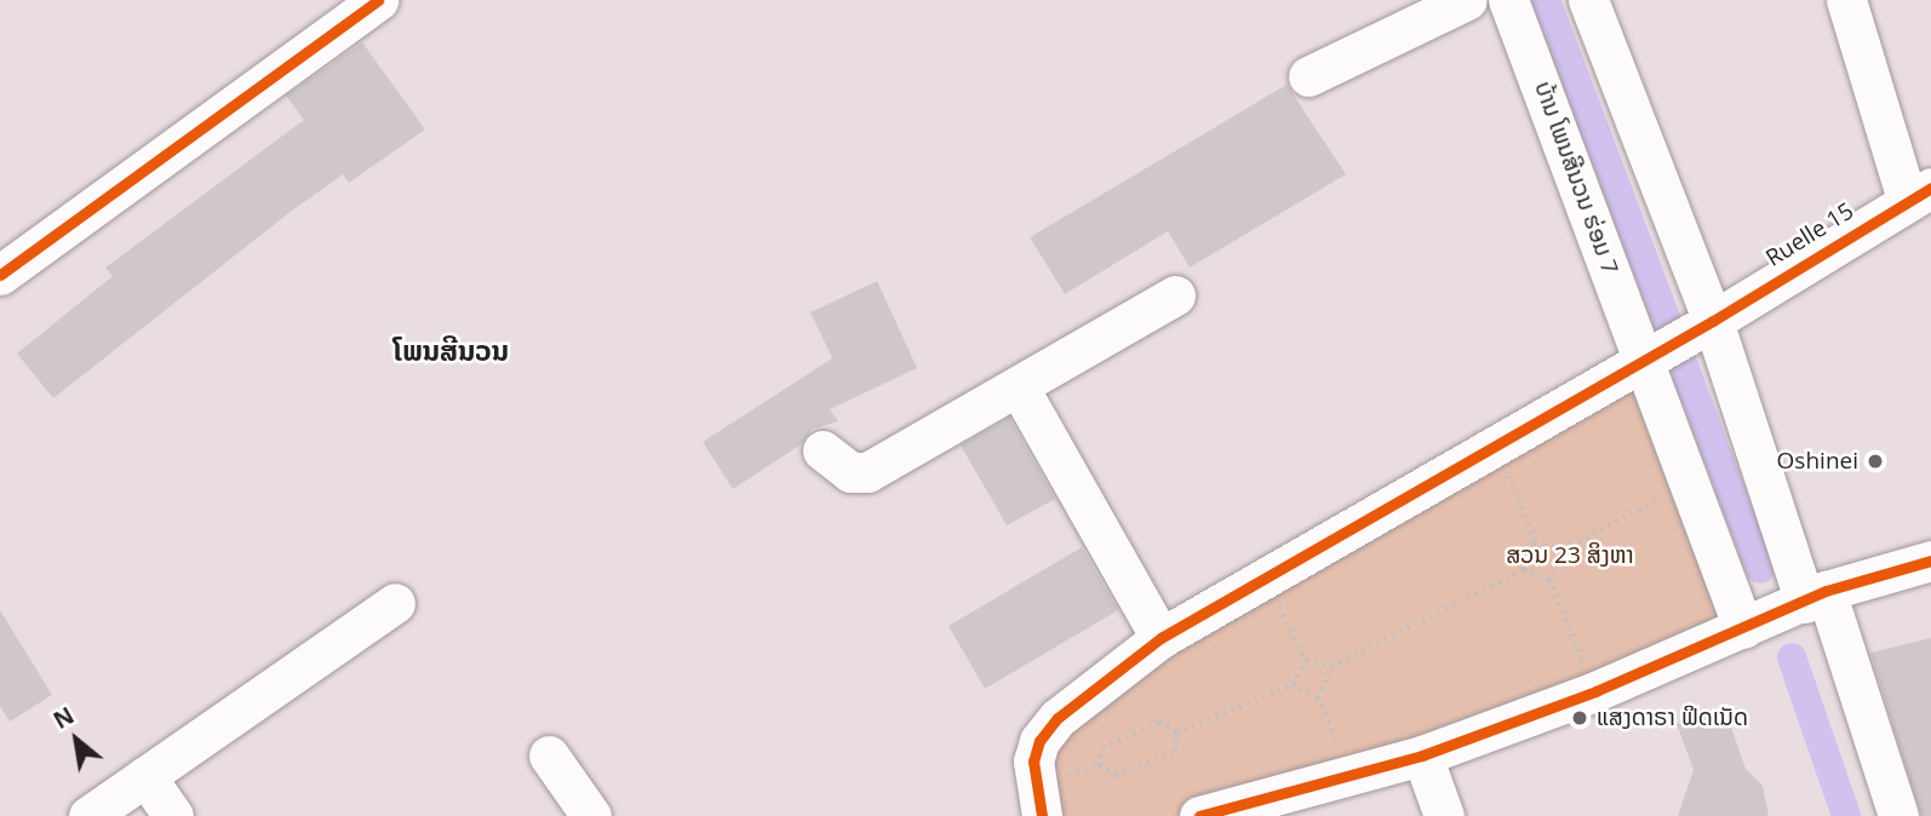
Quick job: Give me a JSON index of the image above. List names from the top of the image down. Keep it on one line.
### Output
{"streets":{"street":["ບ້ານ ໂພນສີນວນ ຮ່ອມ 7","Ruelle 15"]},"crossings":[["ບ້ານ ໂພນສີນວນ ຮ່ອມ 7","Ruelle 15"]],"districts":["ໂພນສີນວນ"],"parks":["ສວນ 23 ສິງຫາ"],"places":["Oshinei","ແສງດາຣາ ຟິດເນັດ"],"north":"top left"}
